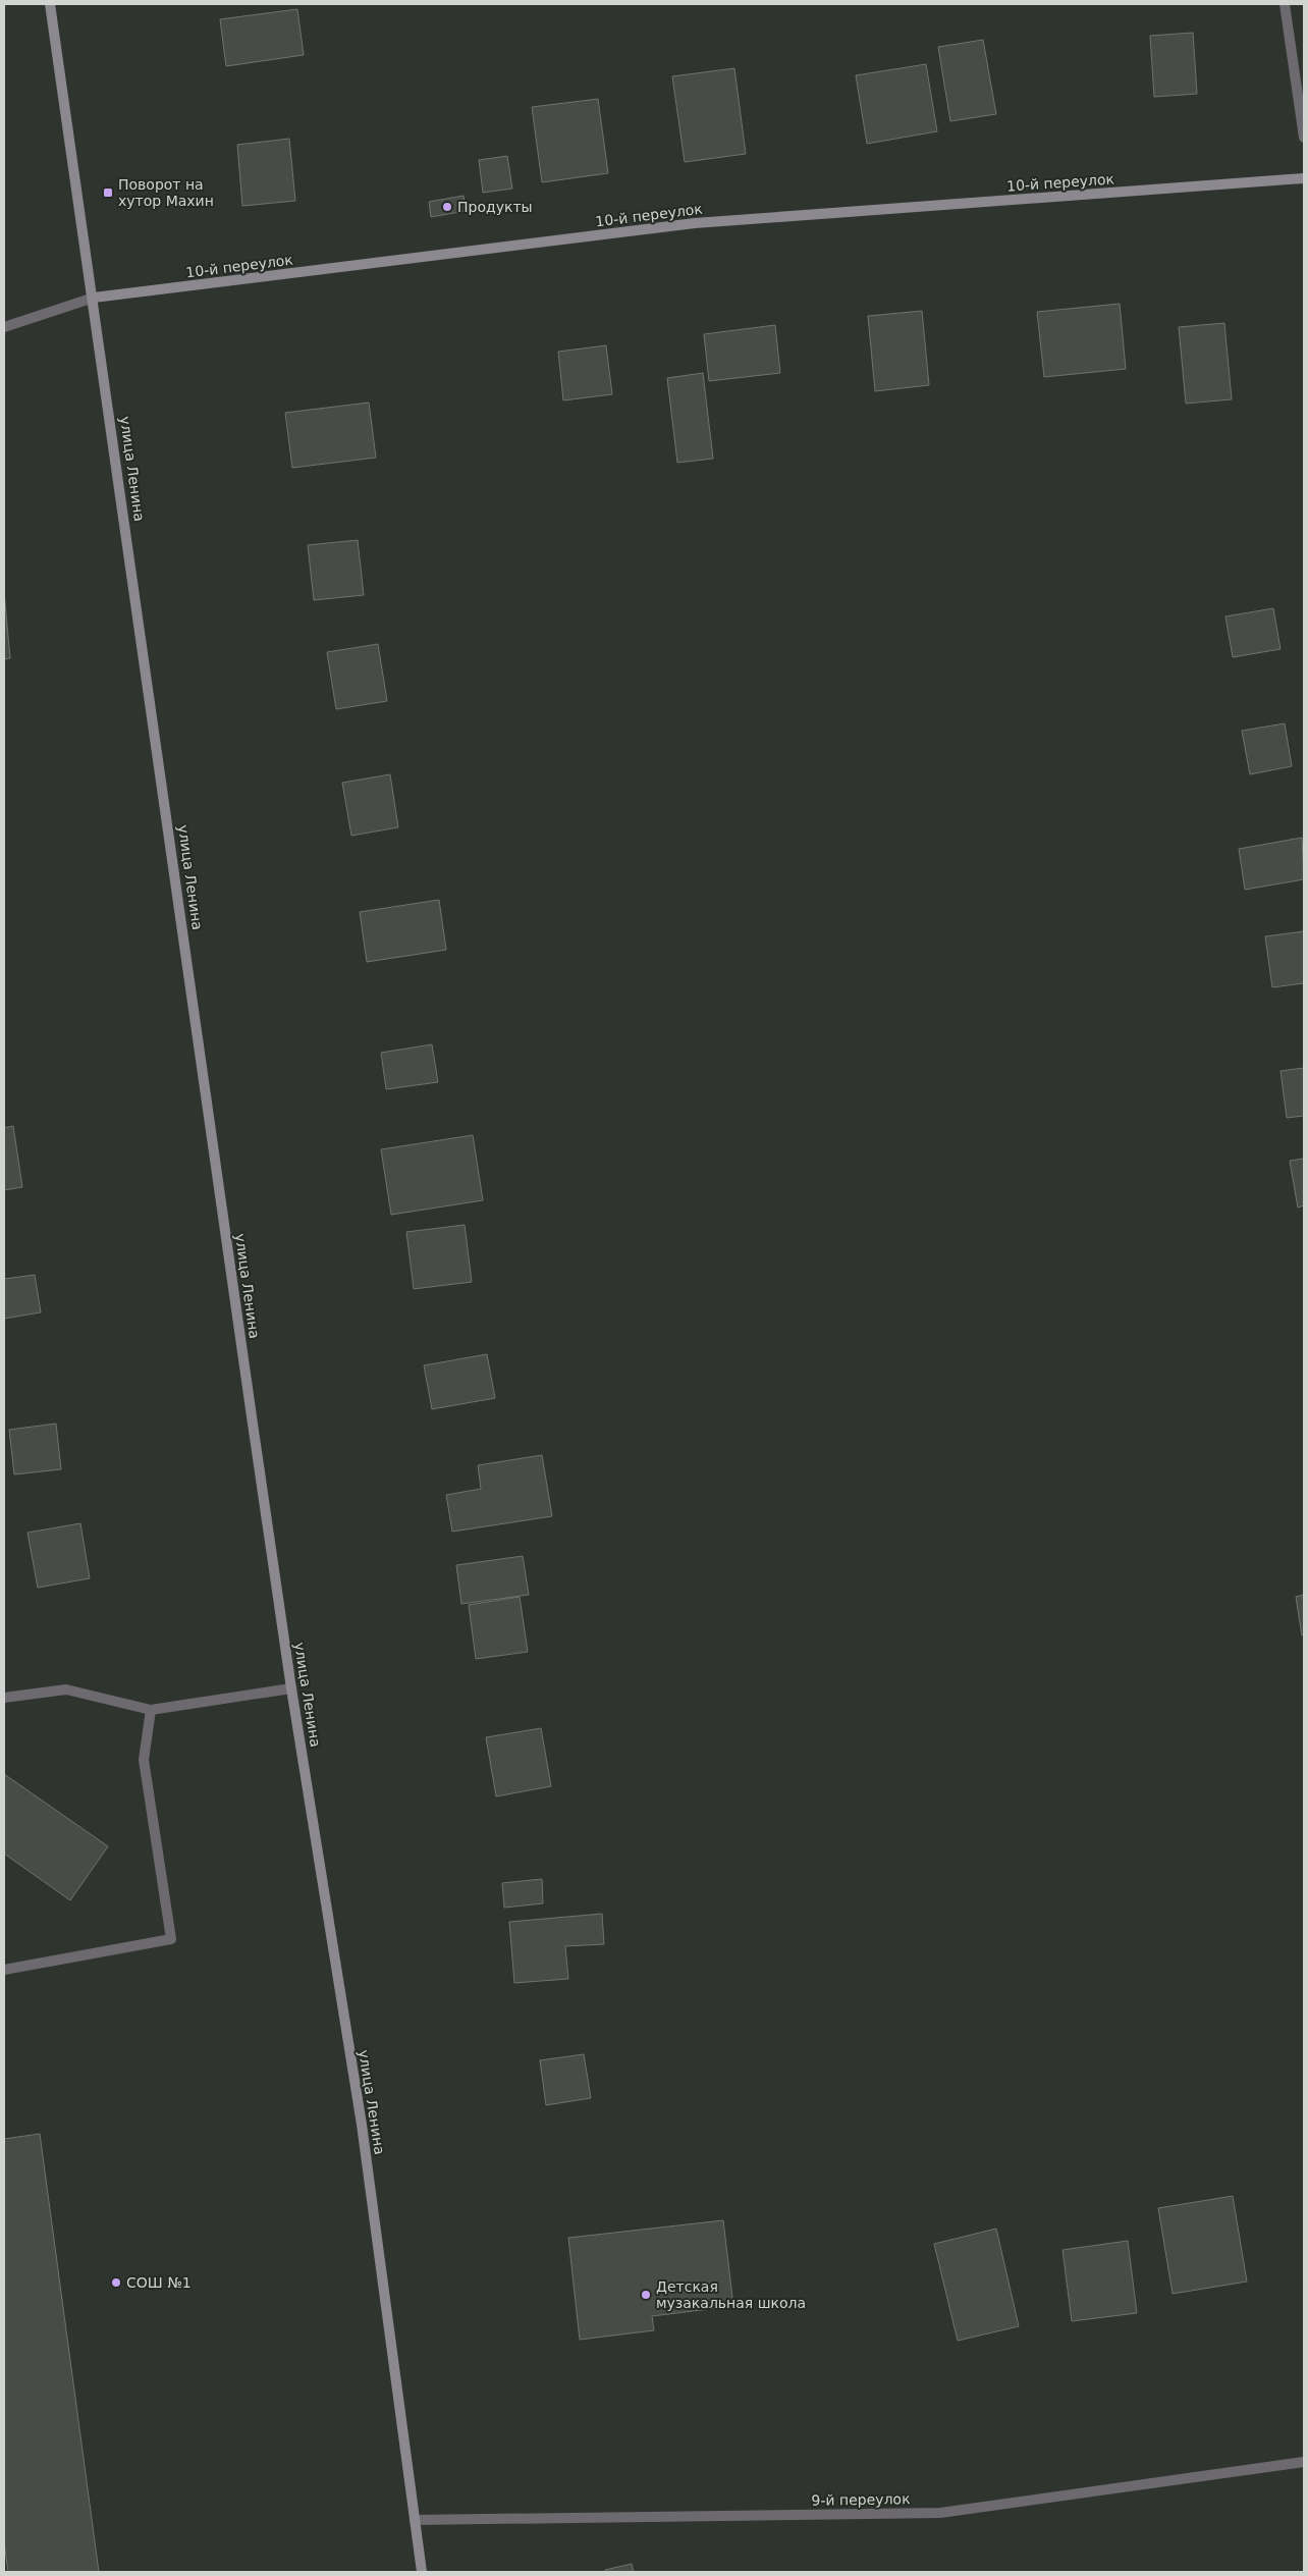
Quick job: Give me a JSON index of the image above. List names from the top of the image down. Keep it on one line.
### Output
{"streets":{"street":["10-й переулок","улица Ленина","9-й переулок"]},"crossings":[["10-й переулок","улица Ленина"],["улица Ленина","9-й переулок"]],"places":{"transit":["Поворот на хутор Махин"],"other":["Продукты","СОШ №1","Детская музакальная школа"]}}
